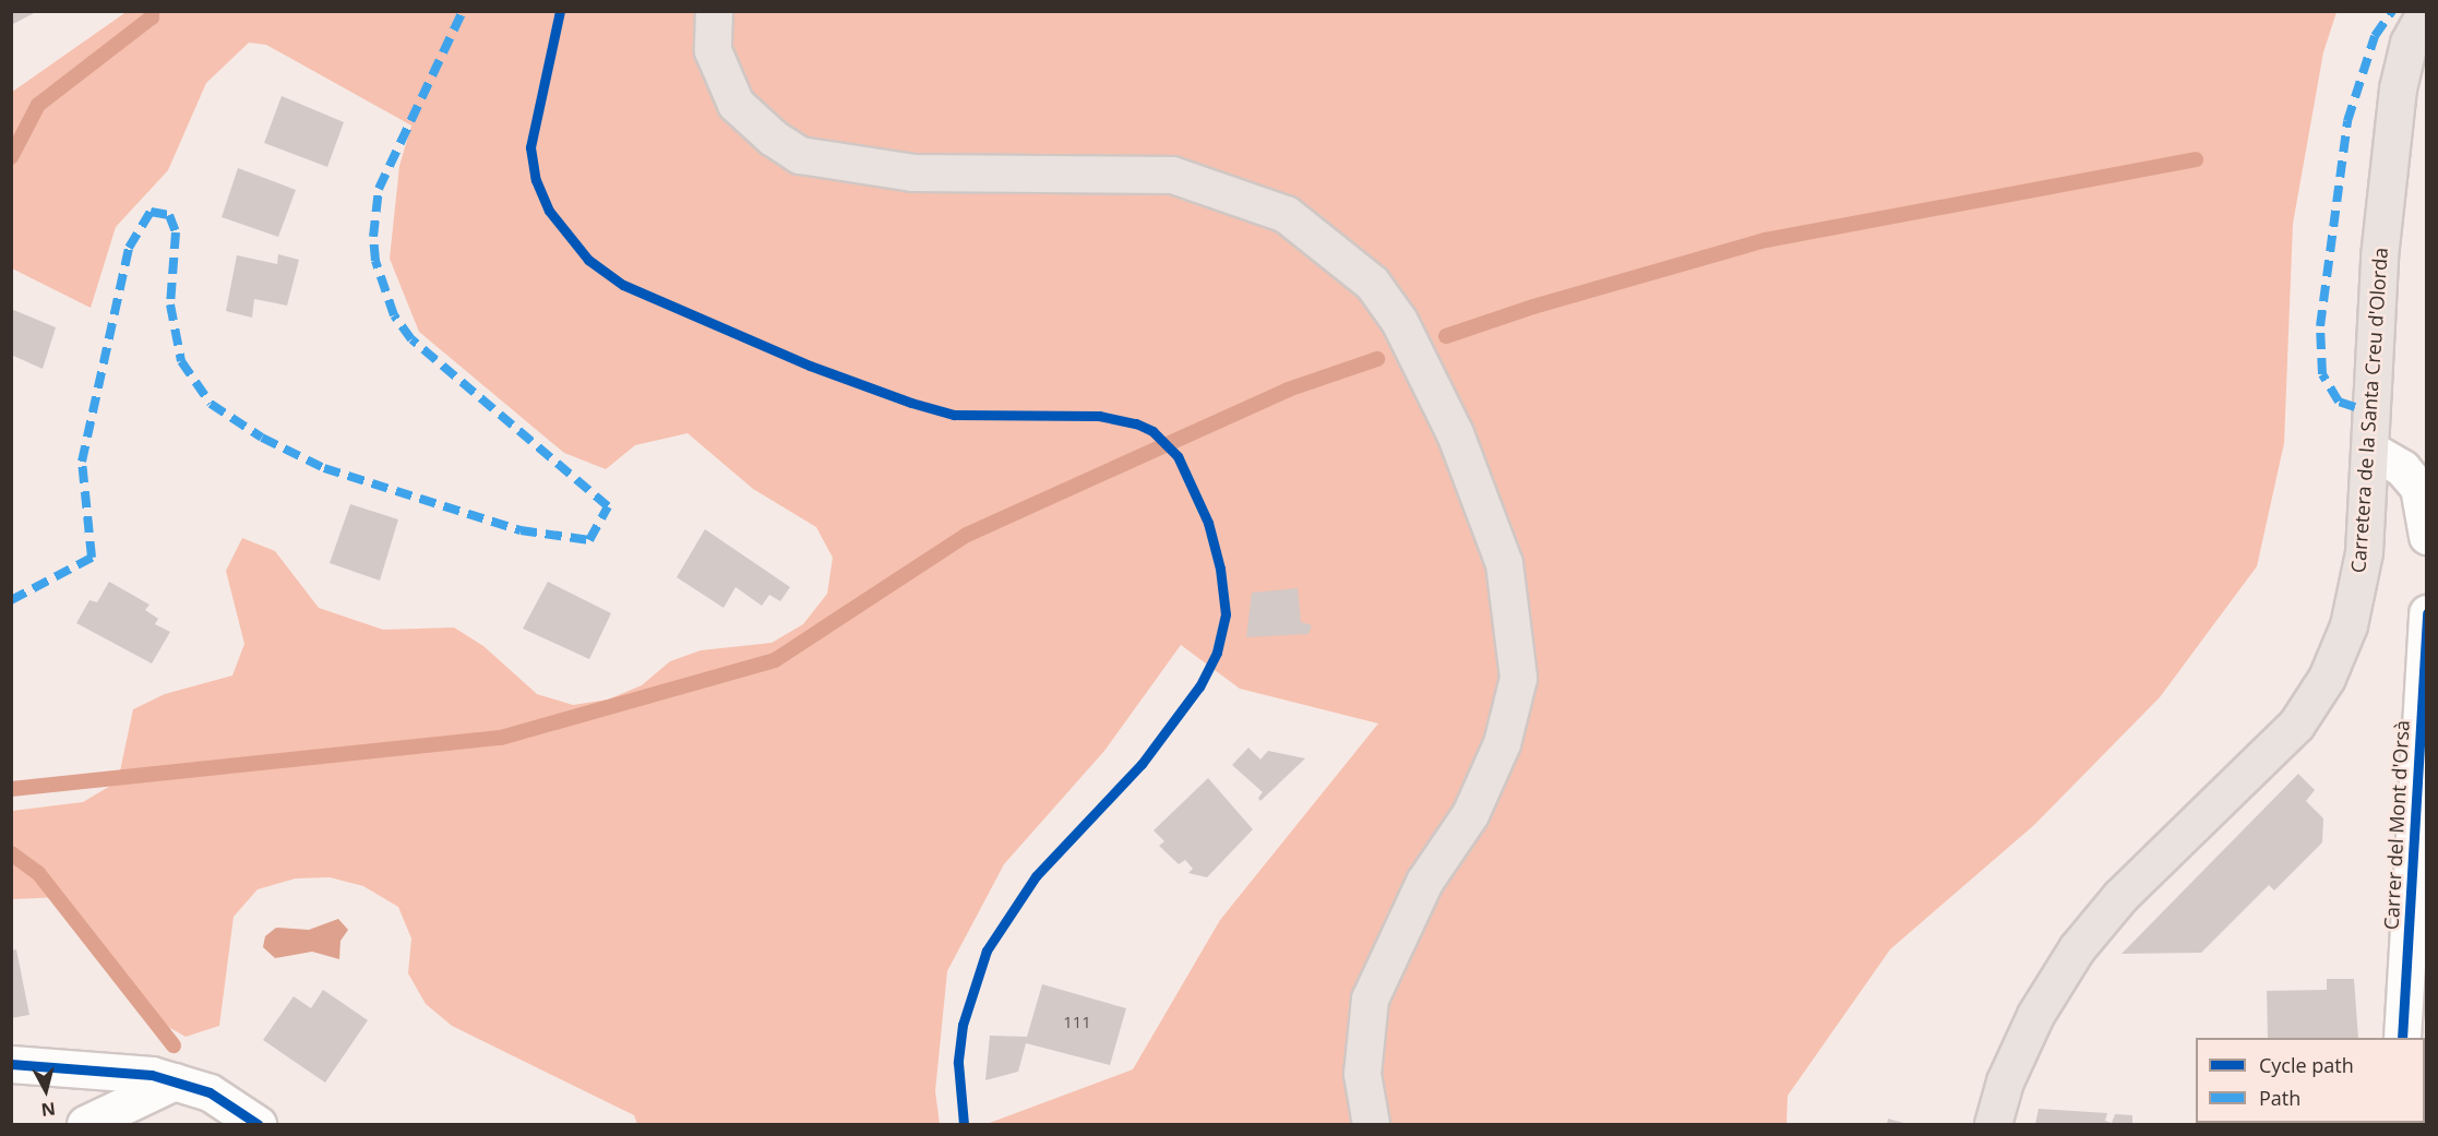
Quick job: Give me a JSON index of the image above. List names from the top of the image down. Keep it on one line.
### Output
{"streets":{"main road":["Carretera de la Santa Creu d'Olorda"],"street":["Carrer del Mont d'Orsà"]},"house_numbers":["111"],"legend":["Cycle path","Path"],"north":"bottom"}
